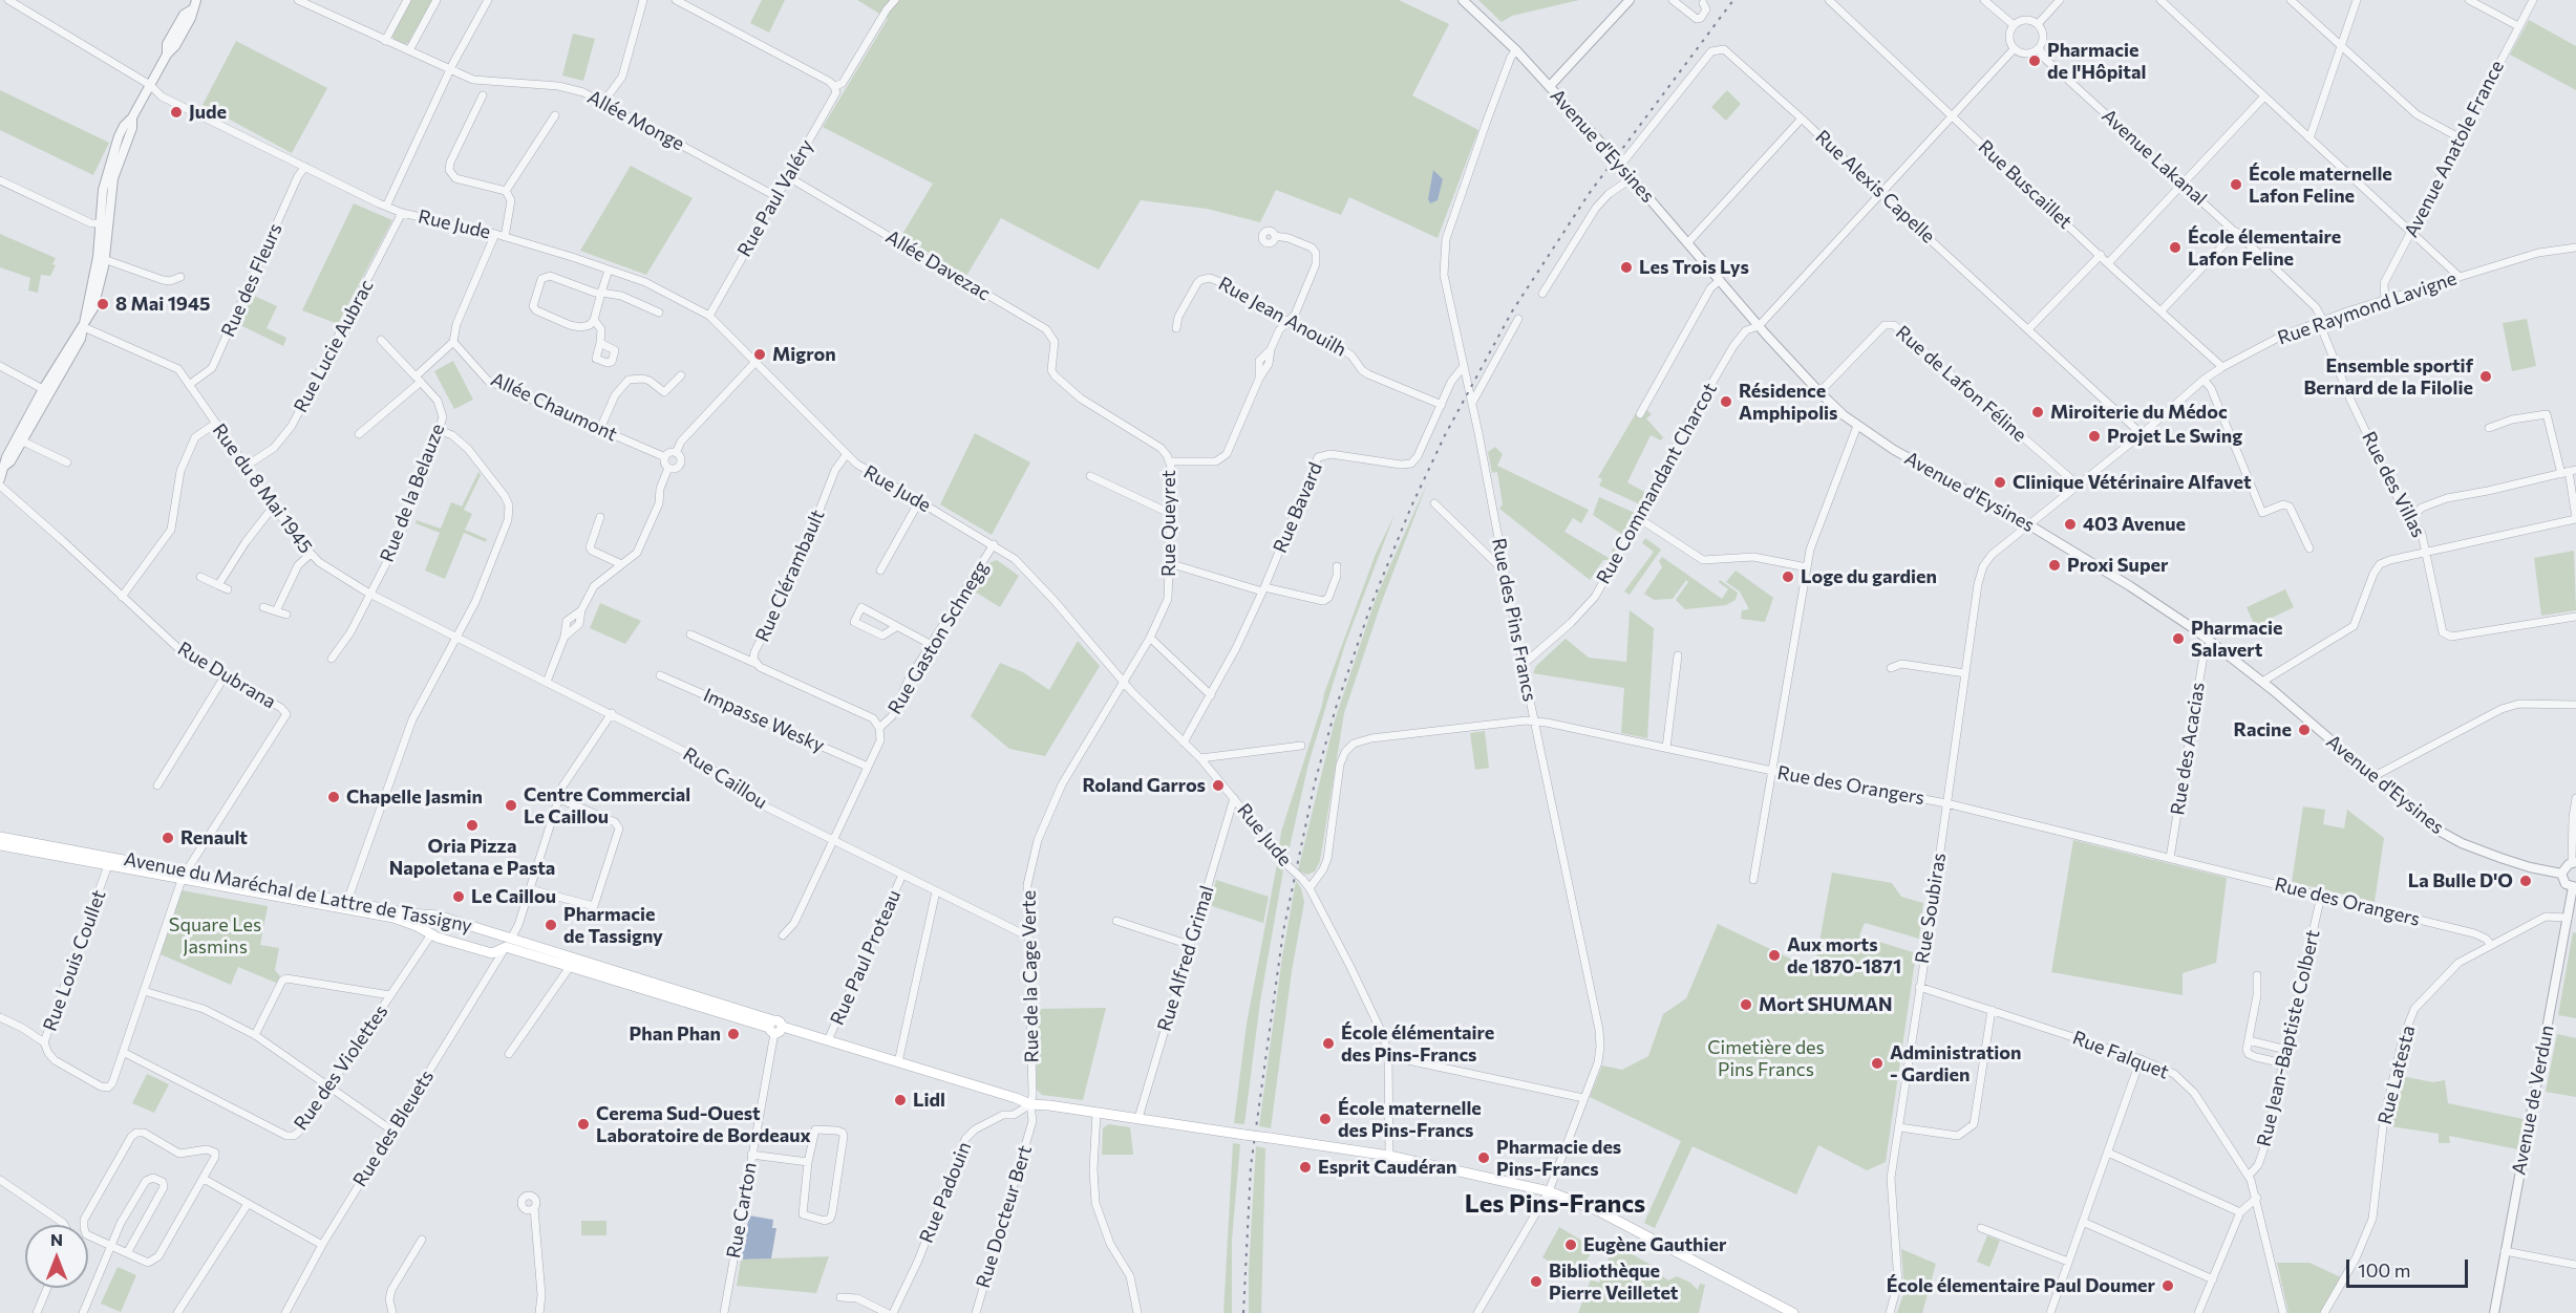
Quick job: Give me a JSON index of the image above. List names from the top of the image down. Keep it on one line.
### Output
{"streets":{"main road":["Avenue du Maréchal de Lattre de Tassigny"],"street":["Allée Monge","Avenue d'Eysines","Avenue Anatole France","Avenue Lakanal","Rue Buscaillet","Rue Alexis Capelle","Rue Paul Valéry","Rue Jude","Allée Davezac","Rue des Fleurs","Rue Raymond Lavigne","Rue Jean Anouilh","Rue Lucie Aubrac","Rue de Lafon Féline","Allée Chaumont","Rue Commandant Charcot","Rue des Villas","Rue du 8 Mai 1945","Rue de la Belauze","Rue Bavard","Rue Queyret","Rue Clérambault","Rue des Pins Francs","Rue Gaston Schnegg","Rue Dubrana","Impasse Wesky","Rue des Acacias","Rue Caillou","Rue des Orangers","Rue Soubiras","Rue Paul Proteau","Rue Alfred Grimal","Rue Louis Coullet","Rue de la Cage Verte","Rue Jean-Baptiste Colbert","Rue Falquet","Rue des Violettes","Rue Latesta","Avenue de Verdun","Rue des Bleuets","Rue Padouin","Rue Carton","Rue Docteur Bert"]},"crossings":[["Allée Monge","Rue Paul Valéry"],["Avenue d'Eysines","Rue Alexis Capelle"],["Avenue d'Eysines","Rue Raymond Lavigne"],["Avenue d'Eysines","Rue de Lafon Féline"],["Avenue d'Eysines","Rue Commandant Charcot"],["Avenue d'Eysines","Rue des Pins Francs"],["Avenue d'Eysines","Rue des Acacias"],["Avenue d'Eysines","Rue Soubiras"],["Avenue Anatole France","Rue Raymond Lavigne"],["Avenue Lakanal","Rue Raymond Lavigne"],["Avenue Lakanal","Rue Commandant Charcot"],["Avenue Lakanal","Rue des Villas"],["Rue Buscaillet","Rue Raymond Lavigne"],["Rue Buscaillet","Rue Commandant Charcot"],["Rue Alexis Capelle","Rue Raymond Lavigne"],["Rue Alexis Capelle","Rue Commandant Charcot"],["Rue Paul Valéry","Rue Jude"],["Rue Paul Valéry","Allée Davezac"],["Rue Jude","Rue des Fleurs"],["Rue Jude","Rue Lucie Aubrac"],["Rue Jude","Rue Bavard"],["Rue Jude","Rue Queyret"],["Rue Jude","Rue Clérambault"],["Rue Jude","Rue Gaston Schnegg"],["Rue Jude","Rue des Orangers"],["Rue Jude","Avenue du Maréchal de Lattre de Tassigny"],["Rue Jude","Rue Alfred Grimal"],["Rue Jude","Rue de la Cage Verte"],["Allée Davezac","Rue Queyret"],["Rue des Fleurs","Rue du 8 Mai 1945"],["Rue Raymond Lavigne","Rue de Lafon Féline"],["Rue Raymond Lavigne","Rue des Villas"],["Rue Raymond Lavigne","Rue Soubiras"],["Rue Jean Anouilh","Rue Bavard"],["Rue Lucie Aubrac","Rue du 8 Mai 1945"],["Rue Commandant Charcot","Rue des Pins Francs"],["Rue du 8 Mai 1945","Rue de la Belauze"],["Rue du 8 Mai 1945","Rue Caillou"],["Rue Bavard","Rue des Pins Francs"],["Rue Queyret","Rue de la Cage Verte"],["Rue Clérambault","Rue Gaston Schnegg"],["Rue des Pins Francs","Rue des Orangers"],["Rue des Pins Francs","Avenue du Maréchal de Lattre de Tassigny"],["Rue Dubrana","Avenue du Maréchal de Lattre de Tassigny"],["Rue des Acacias","Rue des Orangers"],["Rue Caillou","Rue Paul Proteau"],["Rue Caillou","Rue de la Cage Verte"],["Rue Caillou","Rue des Bleuets"],["Rue des Orangers","Rue Soubiras"],["Rue des Orangers","Rue Jean-Baptiste Colbert"],["Rue des Orangers","Rue Latesta"],["Avenue du Maréchal de Lattre de Tassigny","Rue Paul Proteau"],["Avenue du Maréchal de Lattre de Tassigny","Rue Alfred Grimal"],["Avenue du Maréchal de Lattre de Tassigny","Rue Louis Coullet"],["Avenue du Maréchal de Lattre de Tassigny","Rue de la Cage Verte"],["Avenue du Maréchal de Lattre de Tassigny","Rue des Violettes"],["Avenue du Maréchal de Lattre de Tassigny","Rue des Bleuets"],["Avenue du Maréchal de Lattre de Tassigny","Rue Padouin"],["Avenue du Maréchal de Lattre de Tassigny","Rue Carton"],["Rue Soubiras","Rue Falquet"],["Rue de la Cage Verte","Rue Padouin"],["Rue de la Cage Verte","Rue Docteur Bert"],["Rue Jean-Baptiste Colbert","Rue Falquet"],["Rue Latesta","Avenue de Verdun"]],"districts":["Les Pins-Francs"],"parks":["Square Les Jasmins","Cimetière des Pins Francs"],"places":["Pharmacie de l'Hôpital","Jude","École maternelle Lafon Feline","École élementaire Lafon Feline","Les Trois Lys","8 Mai 1945","Migron","Ensemble sportif Bernard de la Filolie","Résidence Amphipolis","Miroiterie du Médoc","Projet Le Swing","Clinique Vétérinaire Alfavet","403 Avenue","Proxi Super","Loge du gardien","Pharmacie Salavert","Racine","Roland Garros","Chapelle Jasmin","Centre Commercial Le Caillou","Oria Pizza Napoletana e Pasta","Renault","La Bulle D'O","Le Caillou","Pharmacie de Tassigny","Aux morts de 1870-1871","Mort SHUMAN","Phan Phan","École élémentaire des Pins-Francs","Administration - Gardien","Lidl","École maternelle des Pins-Francs","Cerema Sud-Ouest Laboratoire de Bordeaux","Pharmacie des Pins-Francs","Esprit Caudéran","Eugène Gauthier","Bibliothèque Pierre Veilletet","École élementaire Paul Doumer"],"scale_bar":"100 m","north":"top"}
